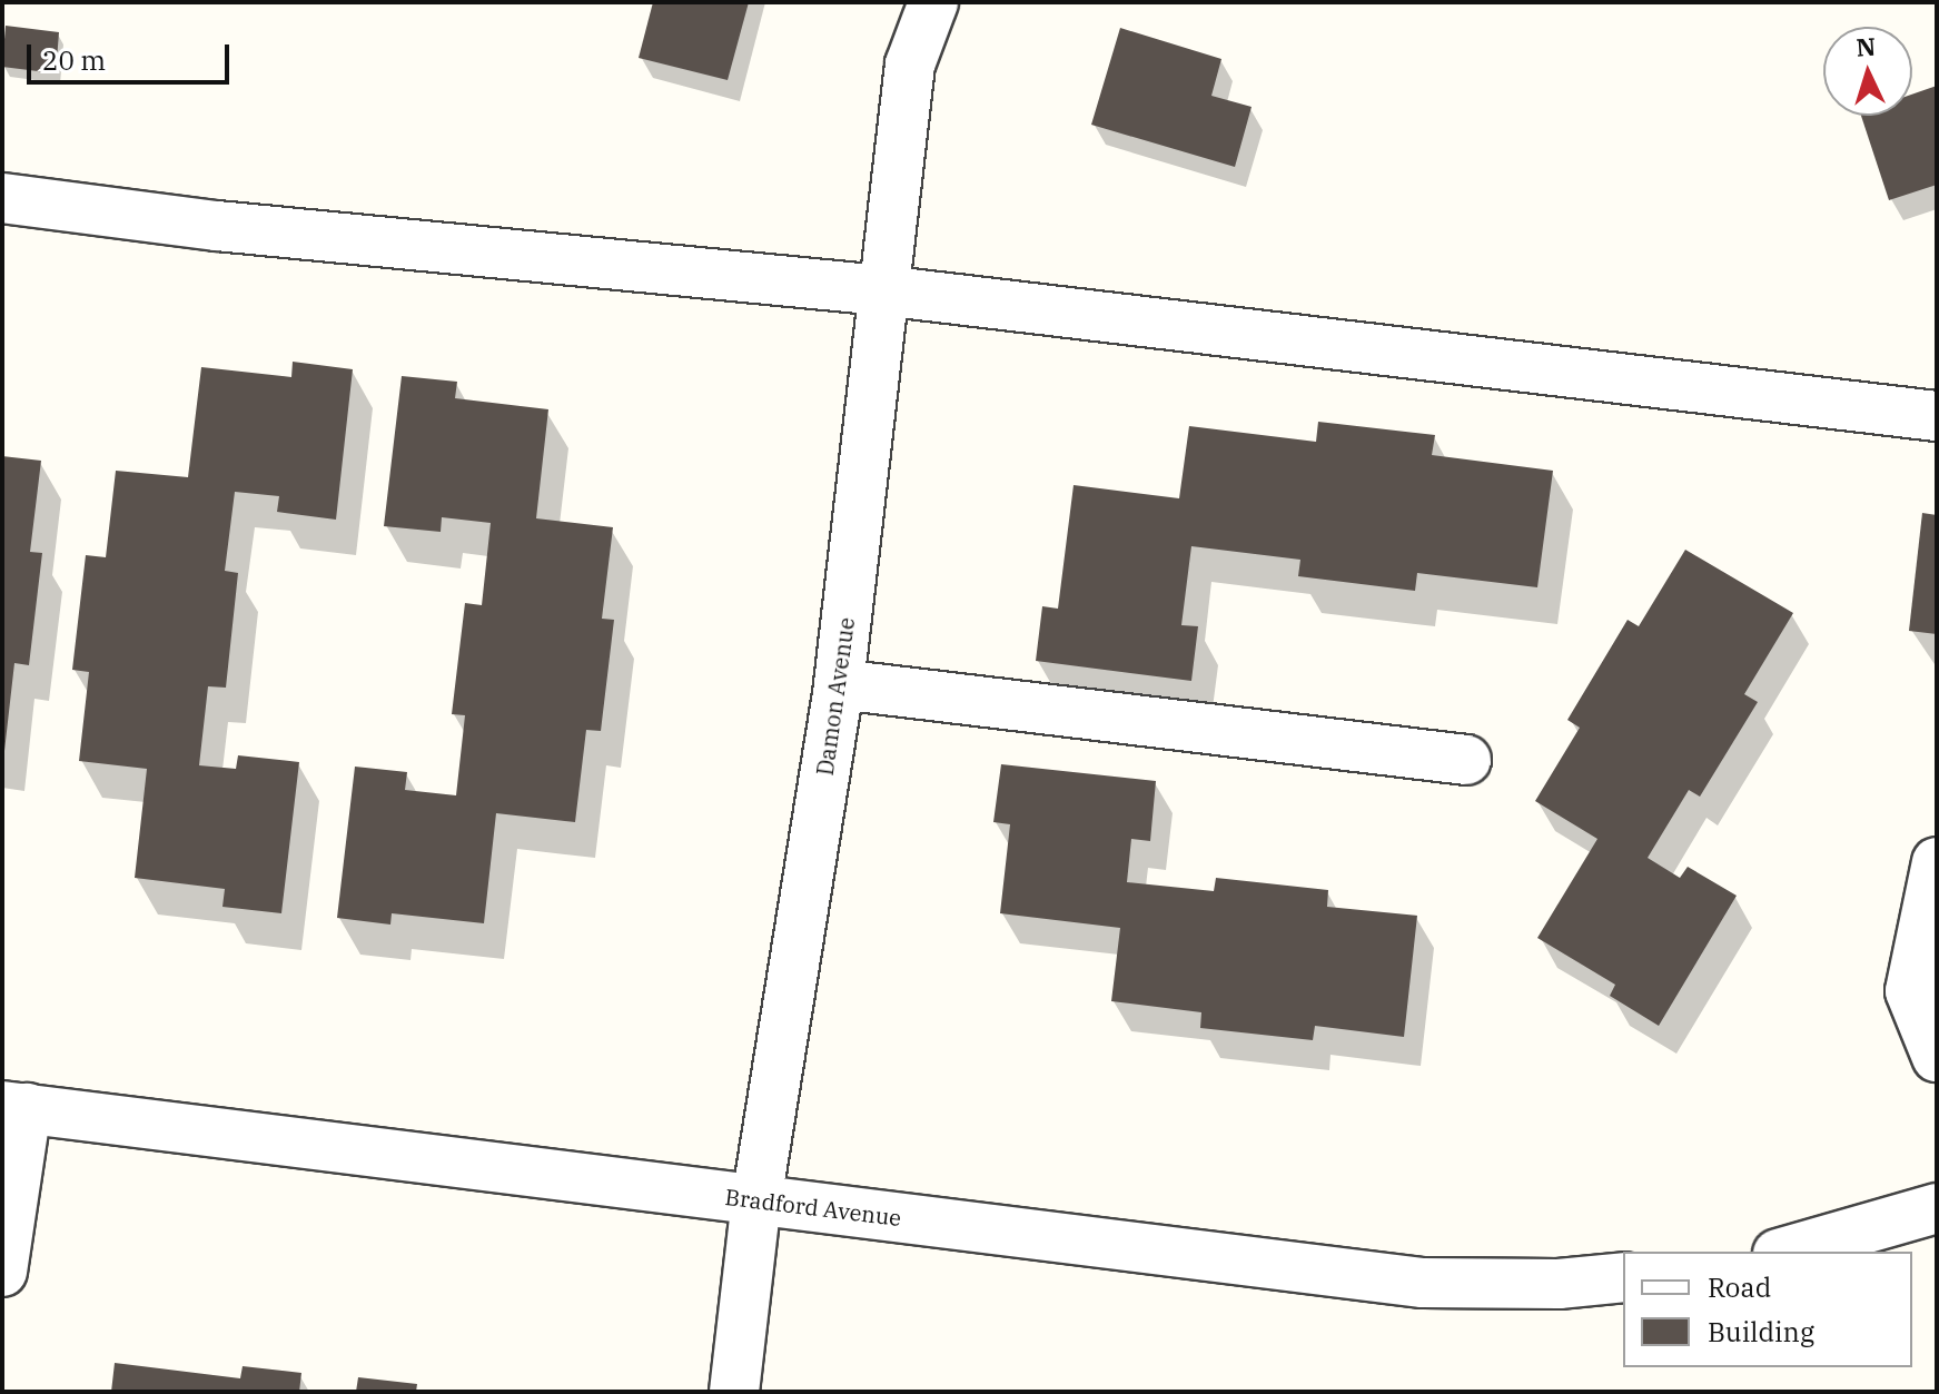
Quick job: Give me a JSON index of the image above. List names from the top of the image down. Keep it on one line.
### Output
{"streets":{"street":["Damon Avenue","Bradford Avenue"]},"crossings":[["Damon Avenue","Bradford Avenue"]],"legend":["Road","Building"],"scale_bar":"20 m","north":"top"}
